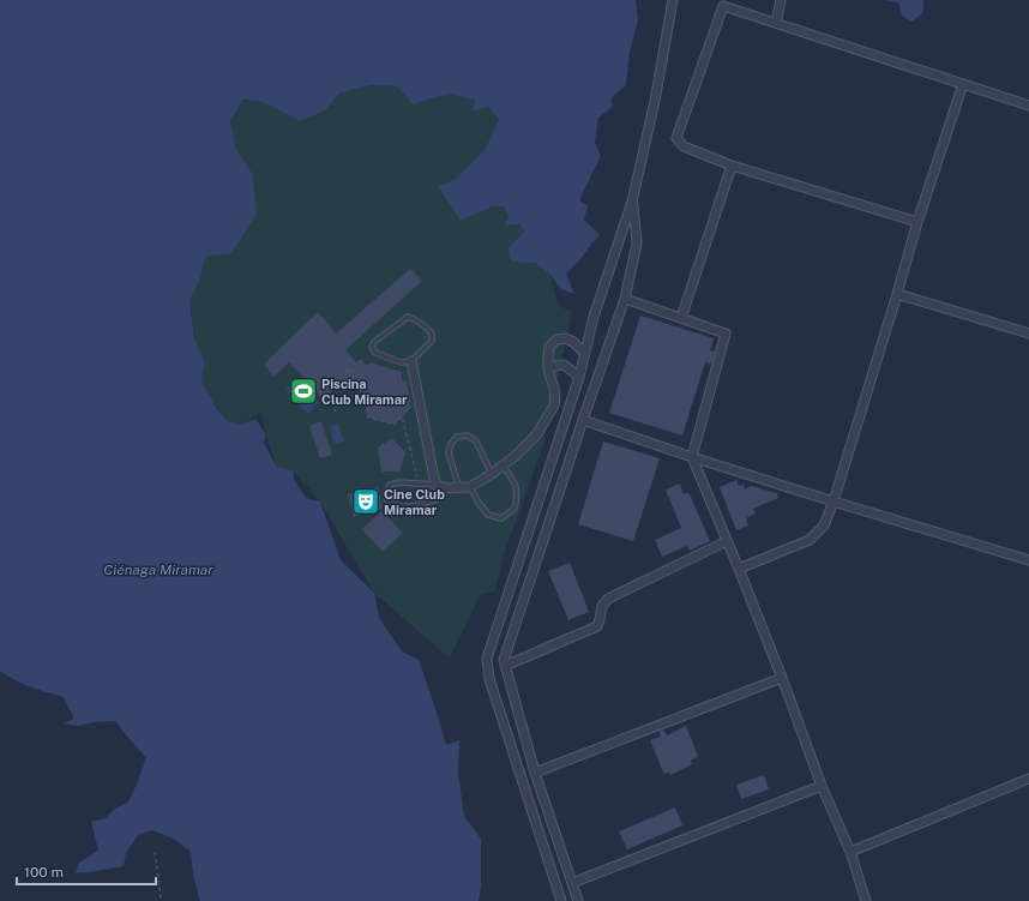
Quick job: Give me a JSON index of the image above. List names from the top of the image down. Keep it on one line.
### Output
{"water":["Ciénaga Miramar"],"places":{"sports":["Piscina Club Miramar"],"theatre":["Cine Club Miramar"]},"scale_bar":"100 m"}
